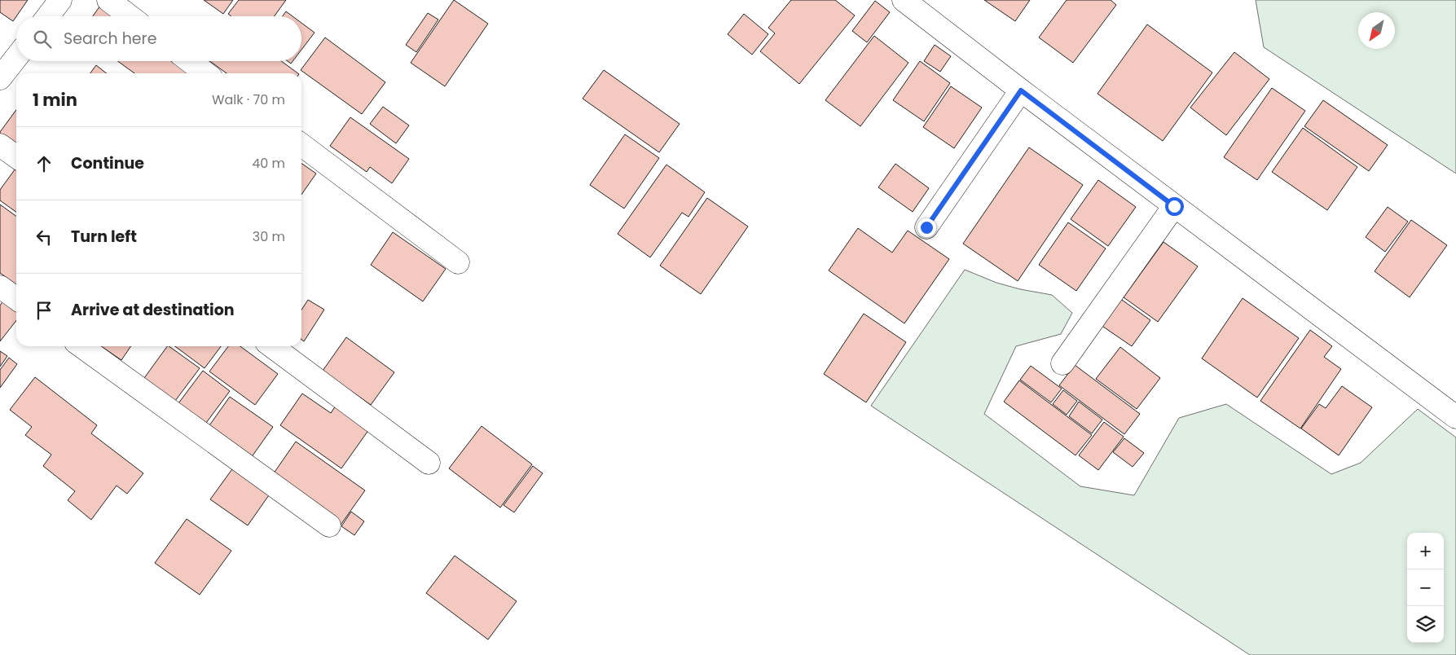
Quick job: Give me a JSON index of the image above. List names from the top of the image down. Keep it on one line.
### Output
{"north":"bottom left","page":{"search":"Search here","heading":["1 min","Walk · 70 m"],"list":[["Continue","40 m"],["Turn left","30 m"],"Arrive at destination"],"map_buttons":["+","−"]}}
